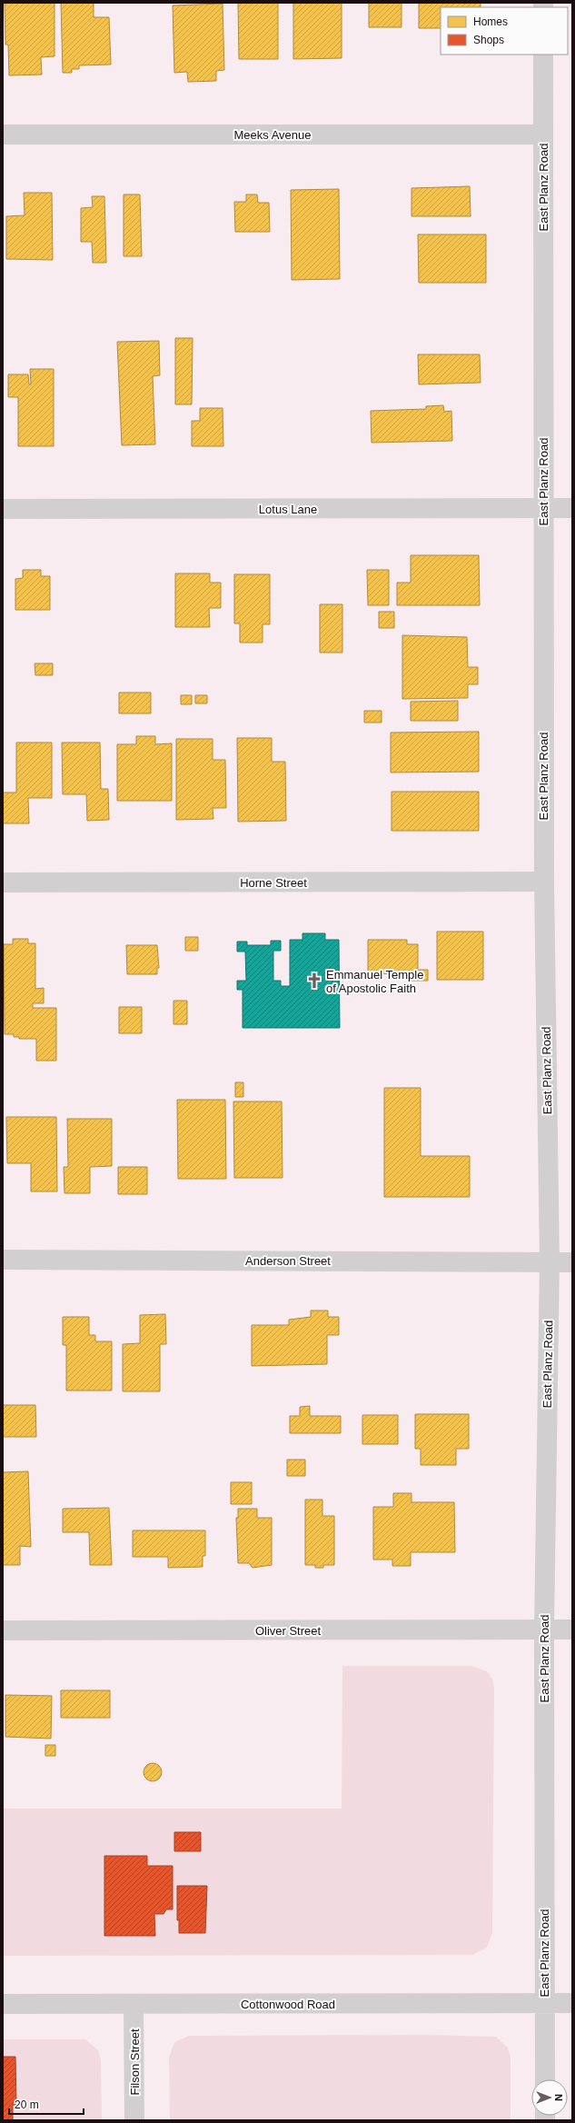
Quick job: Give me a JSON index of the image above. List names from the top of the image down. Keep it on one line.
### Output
{"streets":{"street":["Meeks Avenue","East Planz Road","Lotus Lane","Horne Street","Anderson Street","Oliver Street","Cottonwood Road","Filson Street"]},"crossings":[["Meeks Avenue","East Planz Road"],["East Planz Road","Lotus Lane"],["East Planz Road","Horne Street"],["East Planz Road","Anderson Street"],["East Planz Road","Oliver Street"],["East Planz Road","Cottonwood Road"],["Cottonwood Road","Filson Street"]],"places":{"church":["Emmanuel Temple of Apostolic Faith"]},"legend":["Homes","Shops"],"scale_bar":"20 m","north":"right"}
